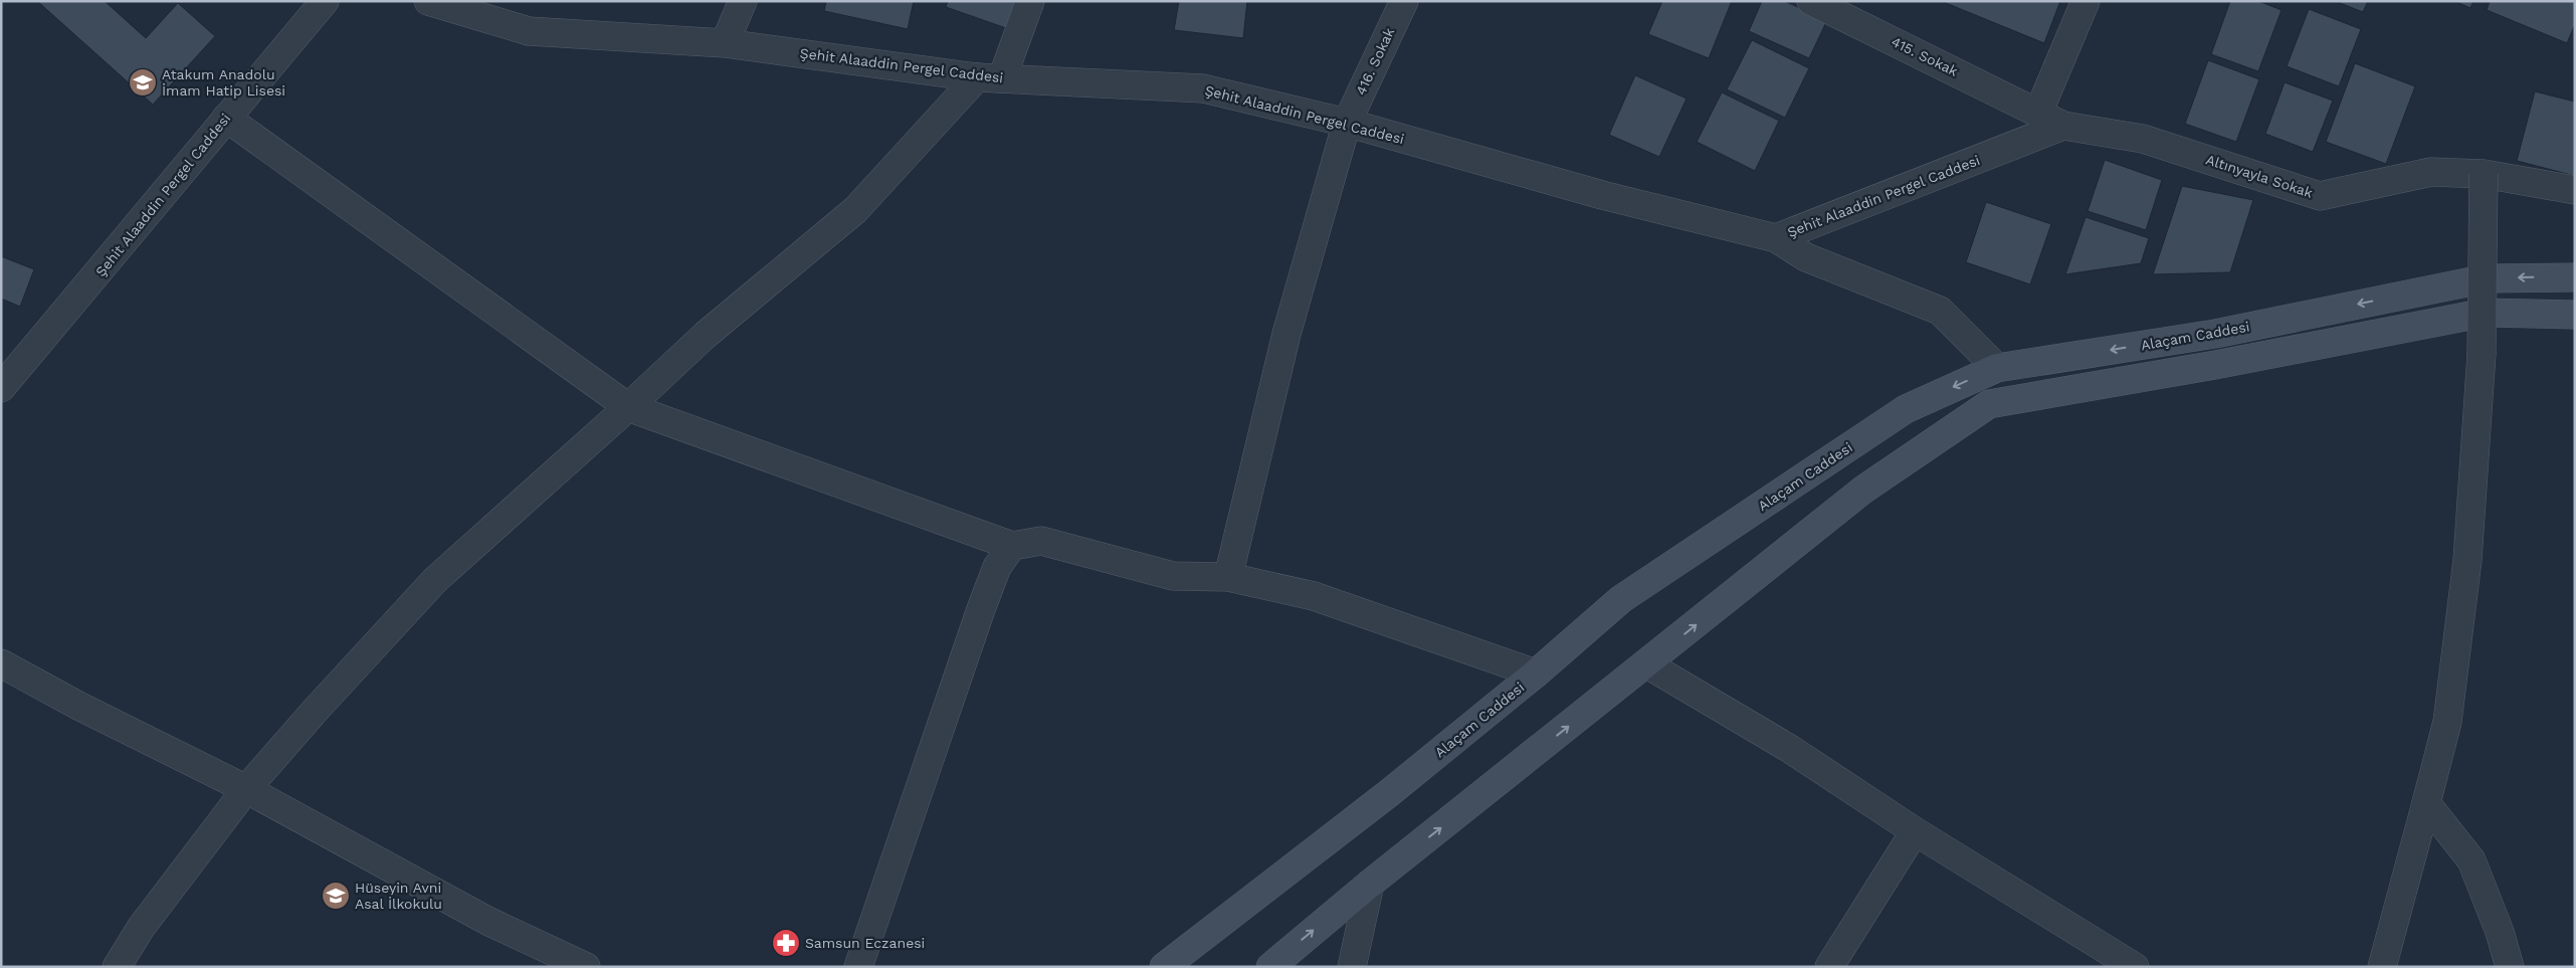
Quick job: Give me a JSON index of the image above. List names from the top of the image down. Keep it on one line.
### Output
{"streets":{"main road":["Alaçam Caddesi"],"street":["415. Sokak","416. Sokak","Şehit Alaaddin Pergel Caddesi","Altınyayla Sokak"]},"crossings":[["415. Sokak","Altınyayla Sokak"],["416. Sokak","Şehit Alaaddin Pergel Caddesi"],["Şehit Alaaddin Pergel Caddesi","Altınyayla Sokak"]],"places":{"school or university":["Atakum Anadolu İmam Hatip Lisesi","Hüseyin Avni Asal İlkokulu"],"pharmacy":["Samsun Eczanesi"]}}
